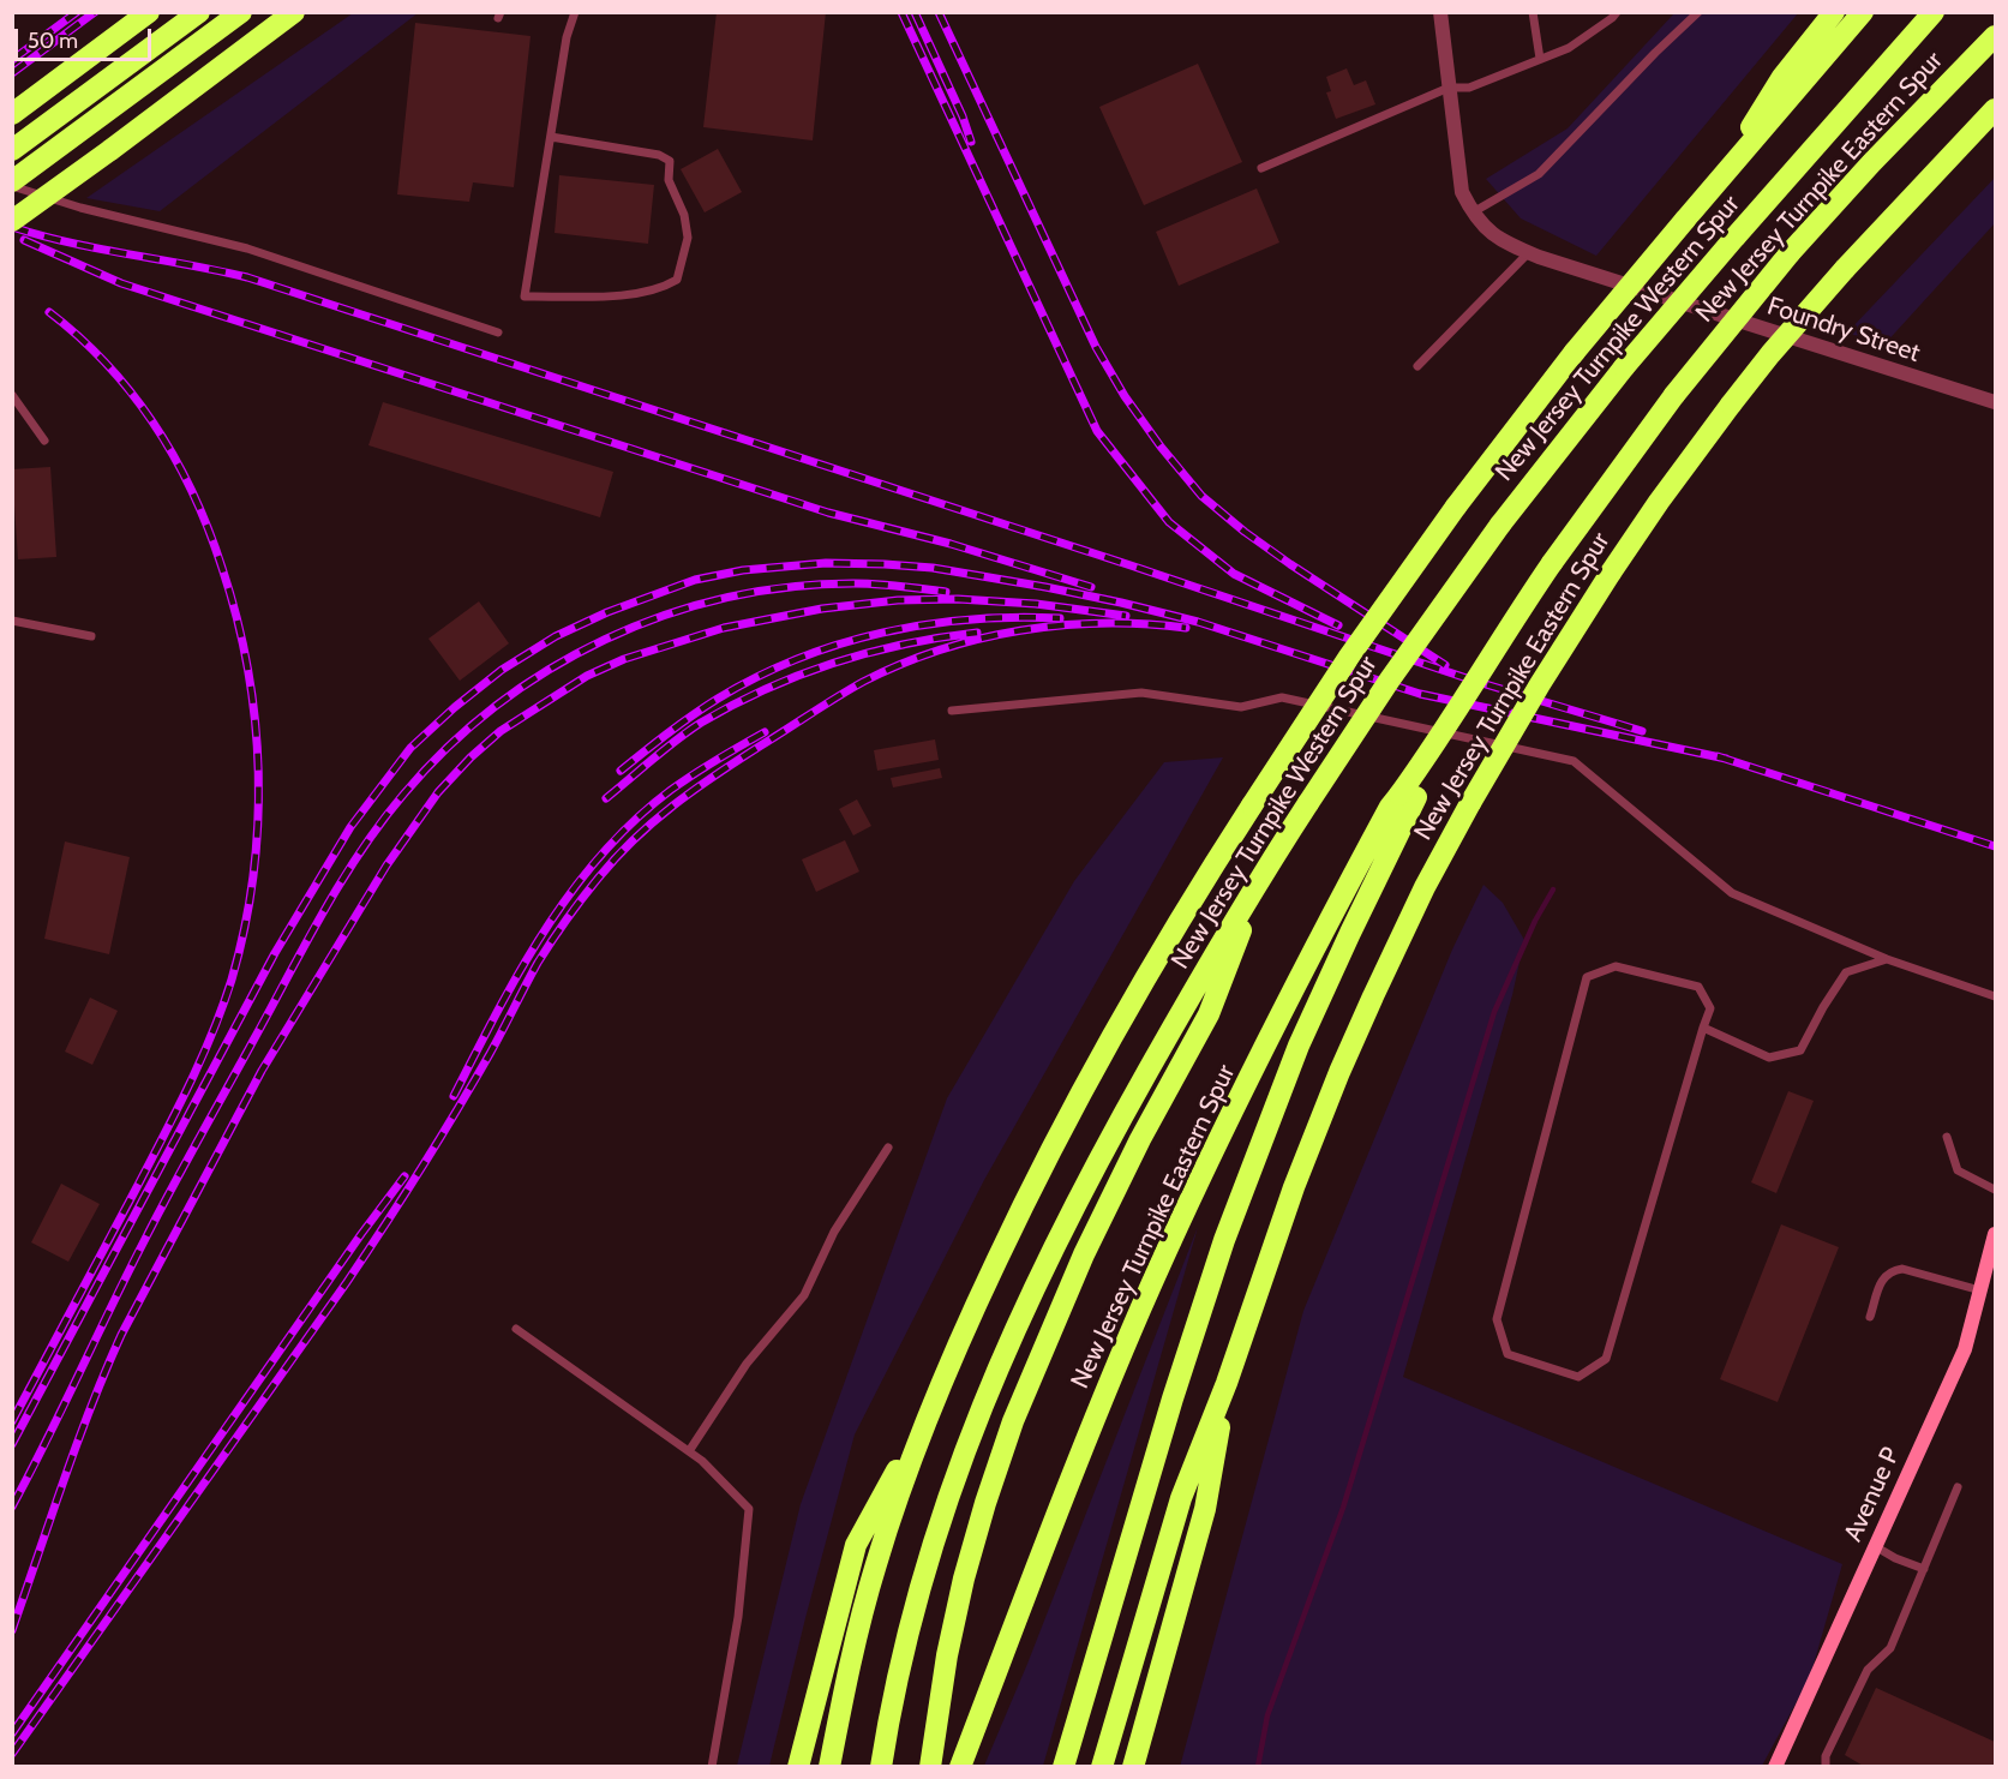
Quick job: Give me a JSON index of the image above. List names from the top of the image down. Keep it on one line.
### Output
{"streets":{"highway":["New Jersey Turnpike Eastern Spur","New Jersey Turnpike Western Spur"],"street":["Foundry Street","Avenue P"]},"scale_bar":"50 m"}
